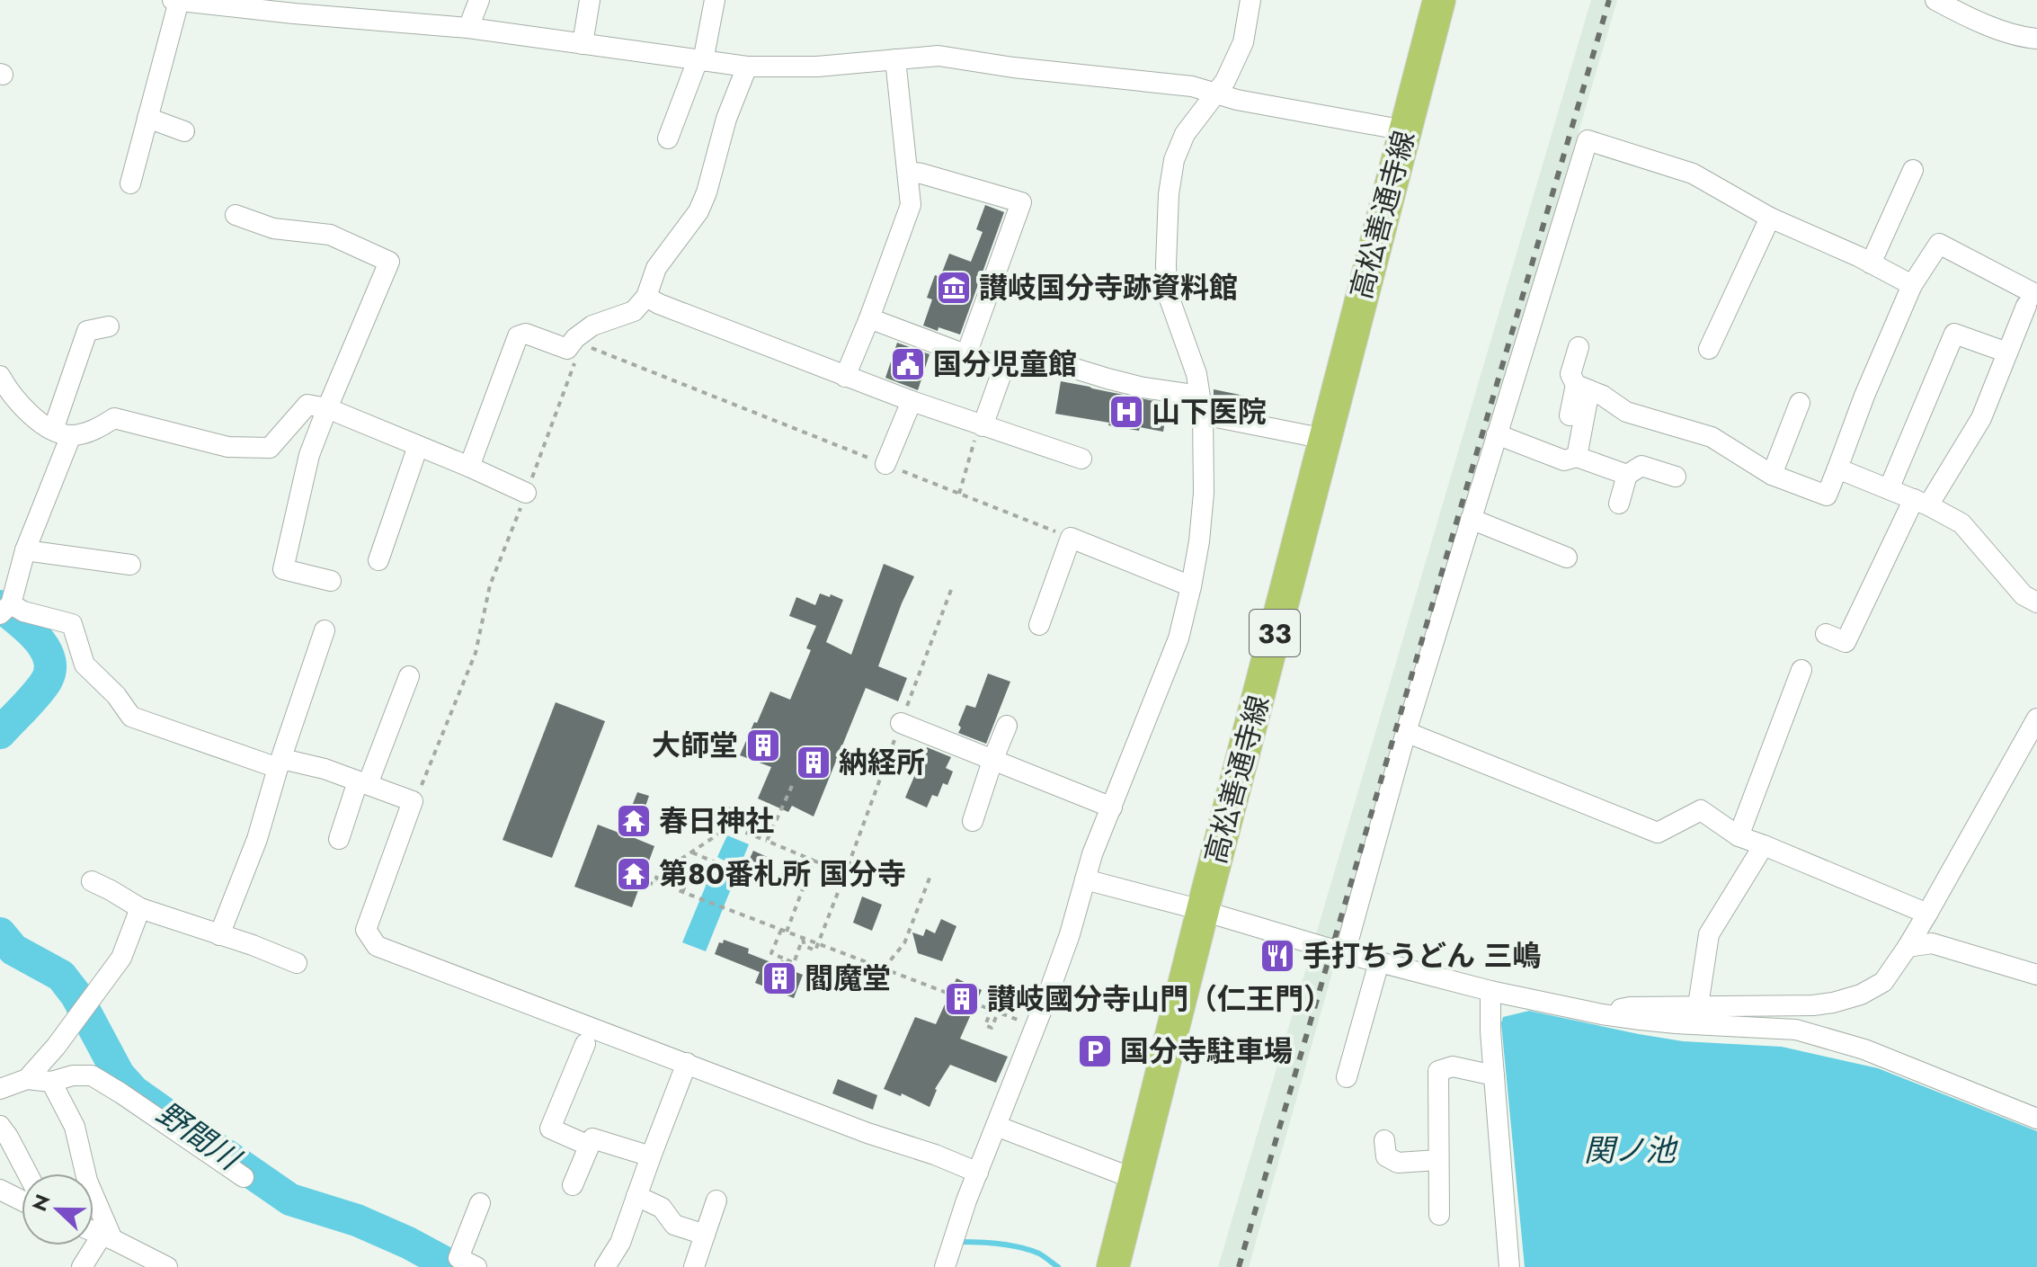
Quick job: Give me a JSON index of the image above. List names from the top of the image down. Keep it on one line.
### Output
{"streets":{"main road":["高松善通寺線","33"]},"water":["野間川","関ノ池"],"places":{"museum":["讃岐国分寺跡資料館"],"public building":["国分児童館"],"hospital":["山下医院"],"building":["大師堂","納経所","閻魔堂","讃岐國分寺山門（仁王門）"],"temple":["春日神社","第80番札所 国分寺"],"restaurant":["手打ちうどん 三嶋"],"parking":["国分寺駐車場"]},"north":"left"}
